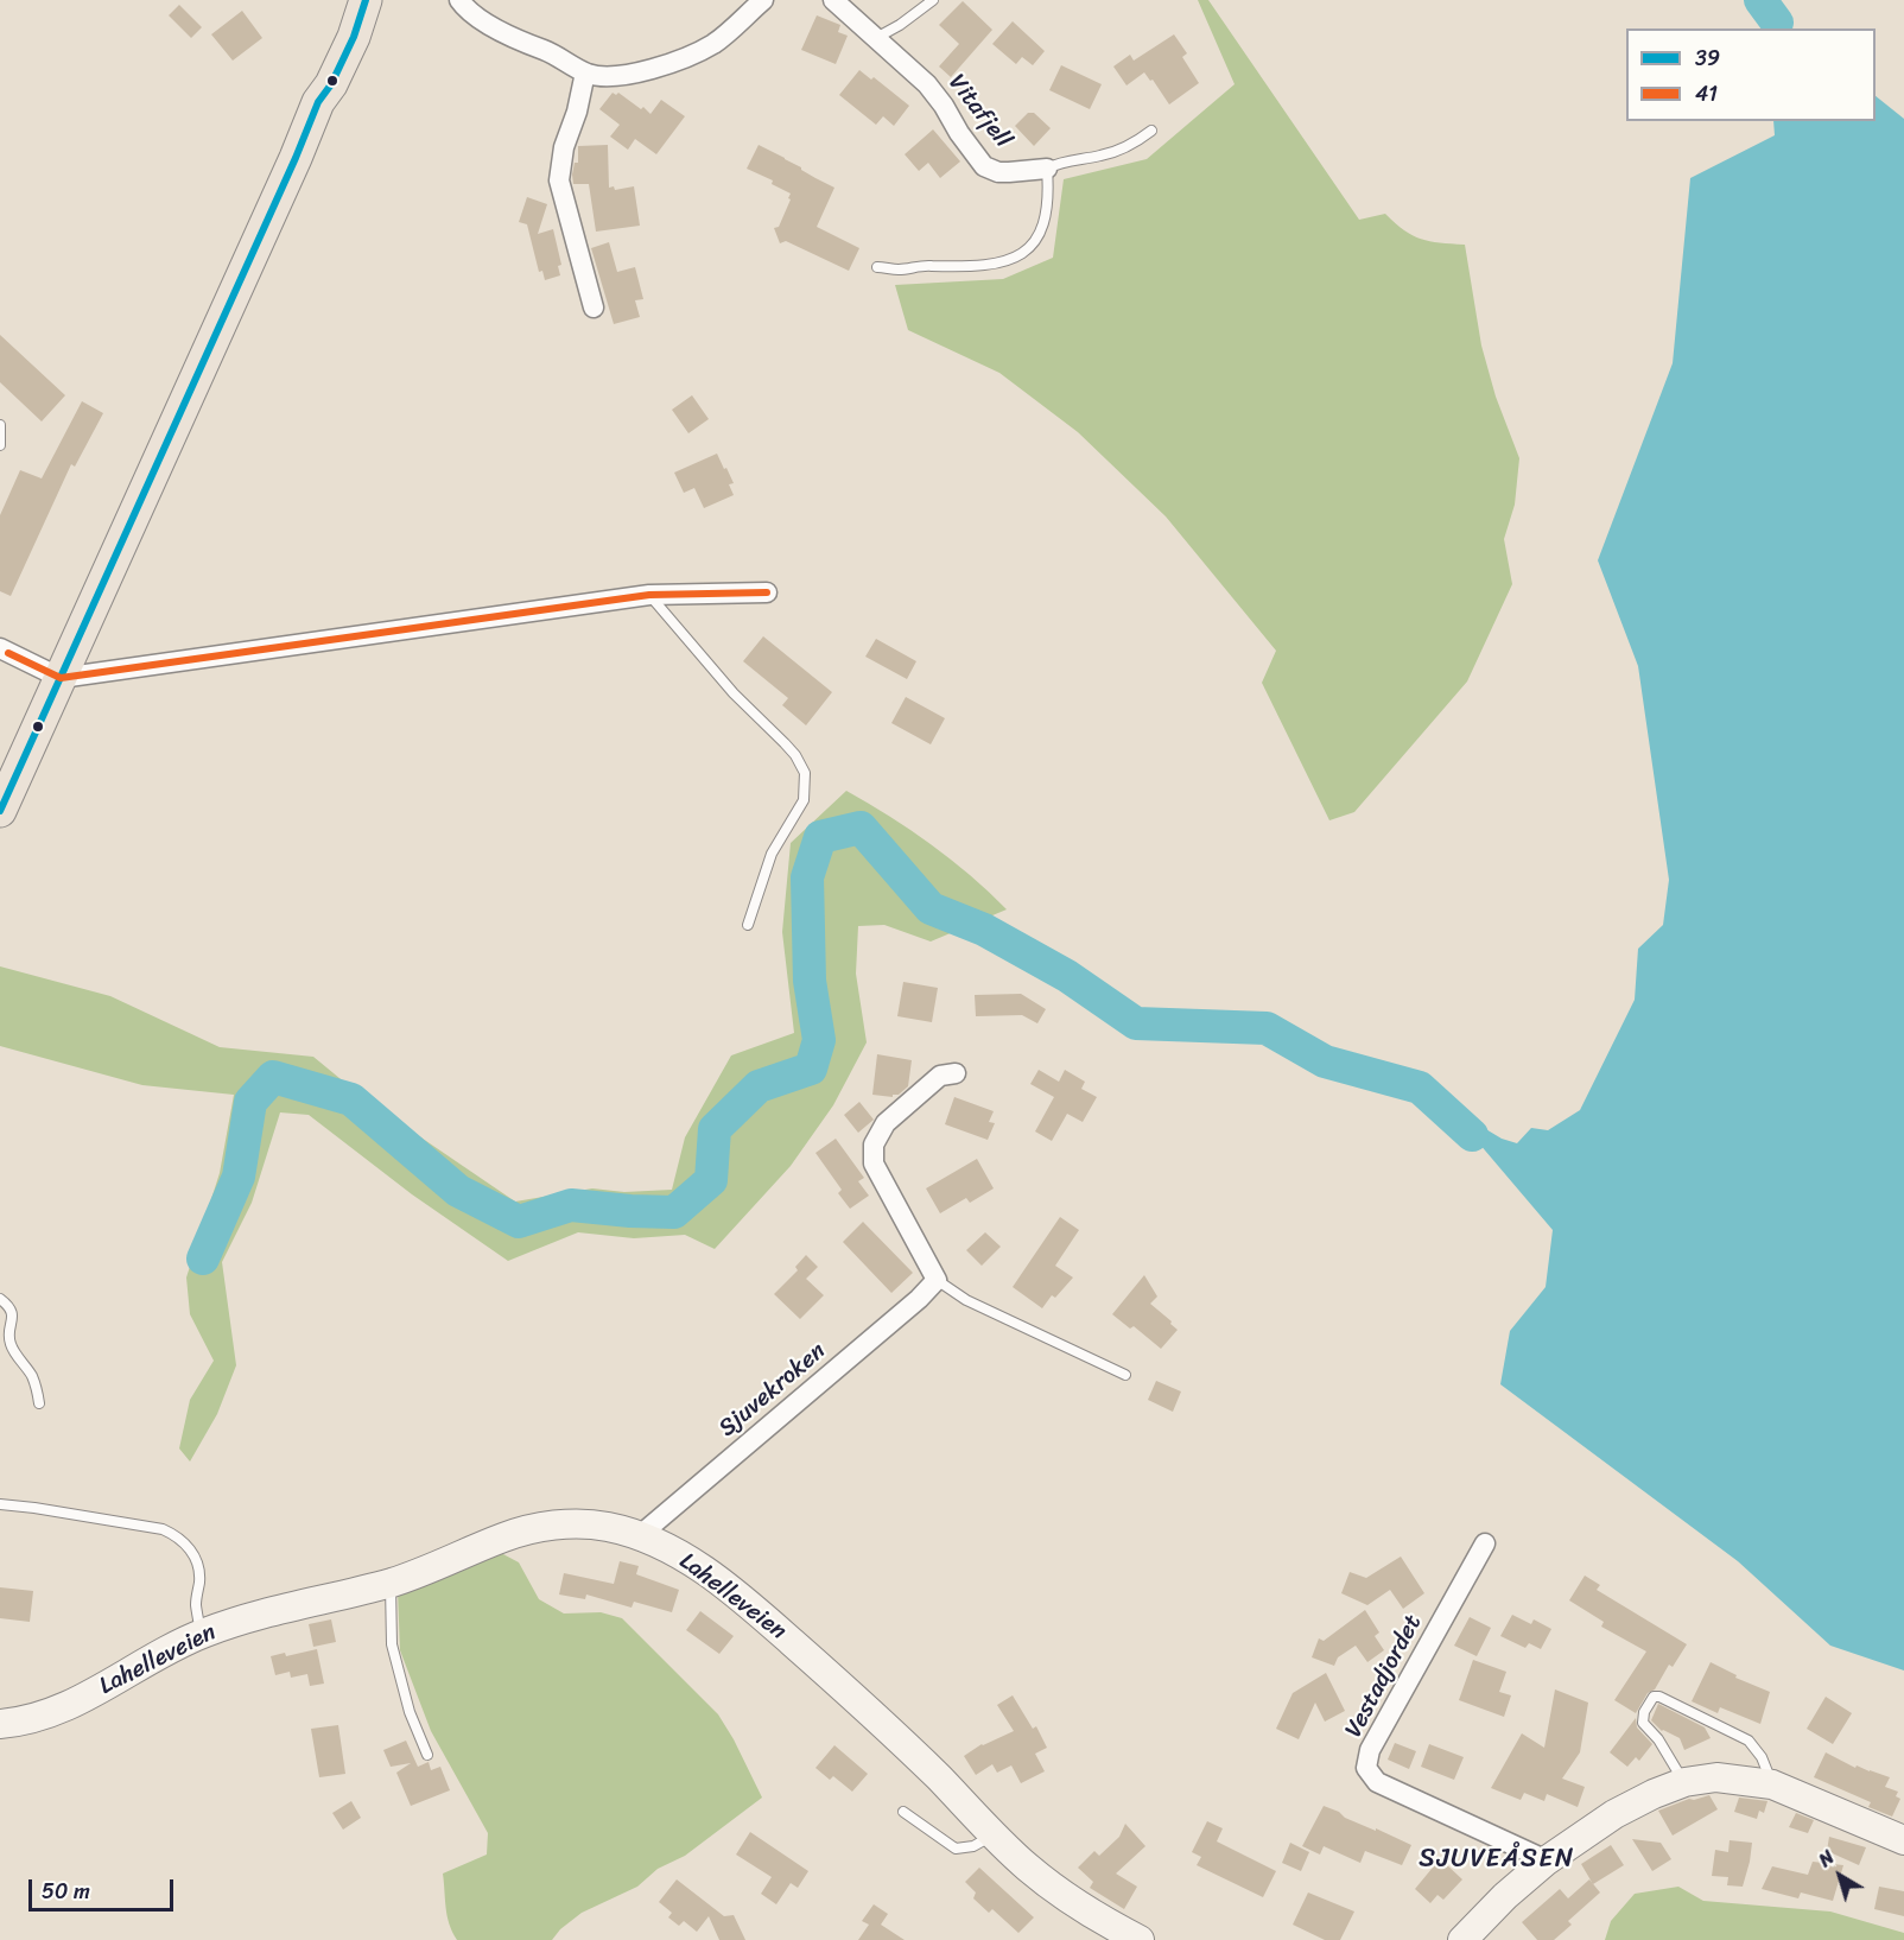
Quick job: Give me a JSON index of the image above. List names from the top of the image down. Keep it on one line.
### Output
{"streets":{"street":["Vitafjell","Sjuvekroken","Lahelleveien","Vestadjordet"]},"crossings":[["Sjuvekroken","Lahelleveien"]],"districts":["SJUVEÅSEN"],"lines":["transit line 39","transit line 41"],"legend":["39","41"],"scale_bar":"50 m","north":"top left"}
